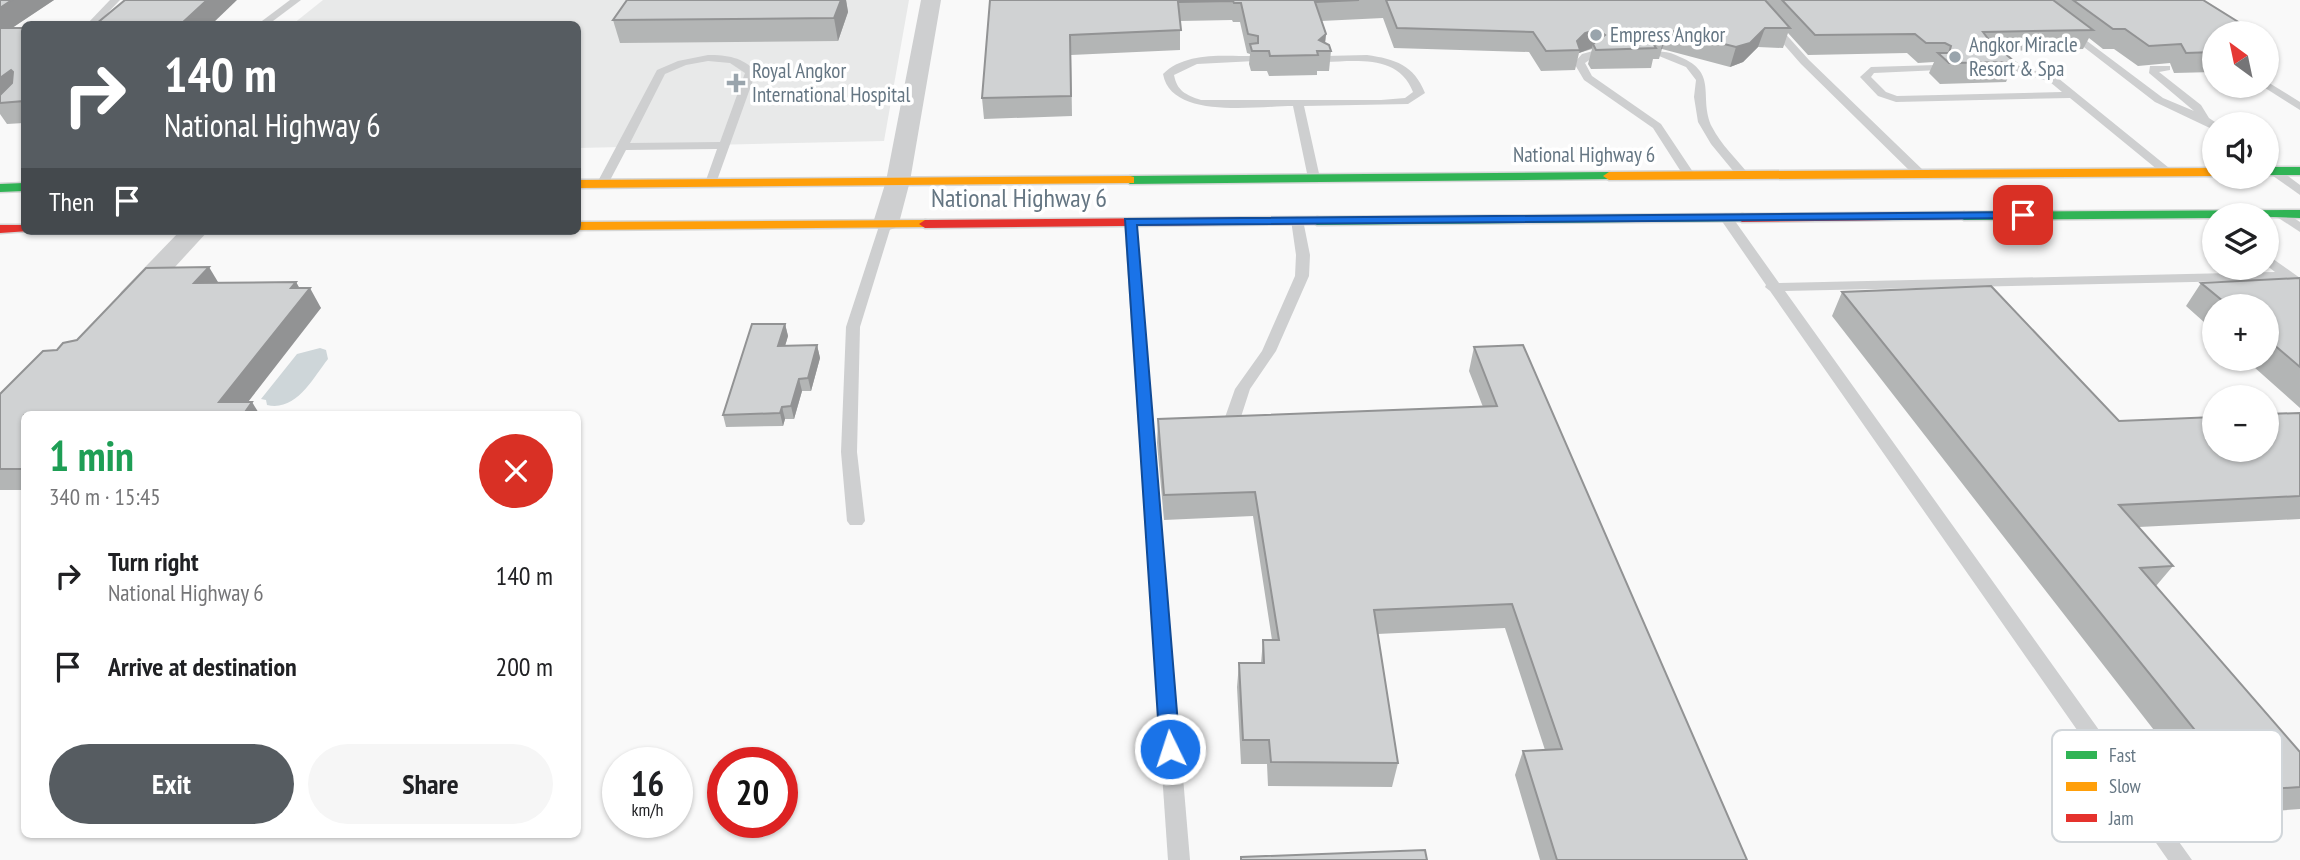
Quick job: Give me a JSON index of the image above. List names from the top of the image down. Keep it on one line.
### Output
{"streets":{"highway":["National Highway 6"]},"places":{"other":["Empress Angkor","Angkor Miracle Resort & Spa"],"health":["Royal Angkor International Hospital"]},"legend":["Fast","Slow","Jam"],"north":"top left","page":{"map_buttons":["+","−"],"turn":["140 m","National Highway 6"],"then":"Then","heading":["1 min","340 m · 15:45"],"list":[{"name":"Turn right","note":"National Highway 6","value":"140 m"},{"name":"Arrive at destination","value":"200 m"}],"buttons":["Exit","Share"],"speed":"16 km/h","limit":"20"}}
